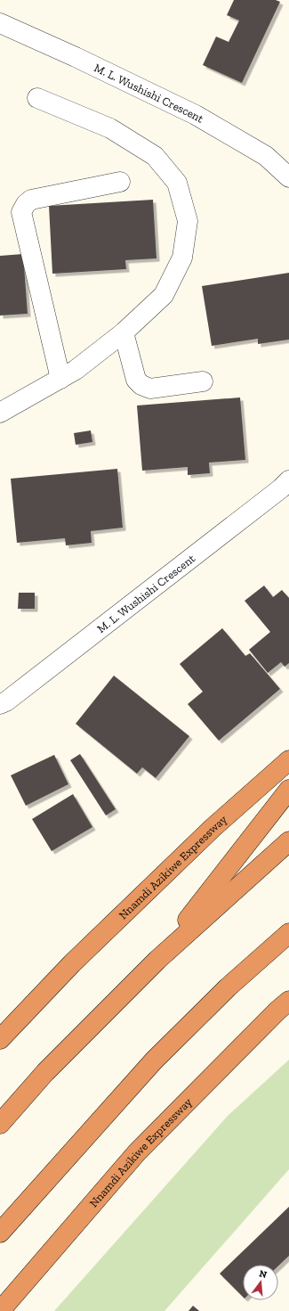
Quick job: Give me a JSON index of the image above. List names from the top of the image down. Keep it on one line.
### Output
{"streets":{"highway":["Nnamdi Azikiwe Expressway"],"street":["M. L. Wushishi Crescent"]},"north":"top"}
